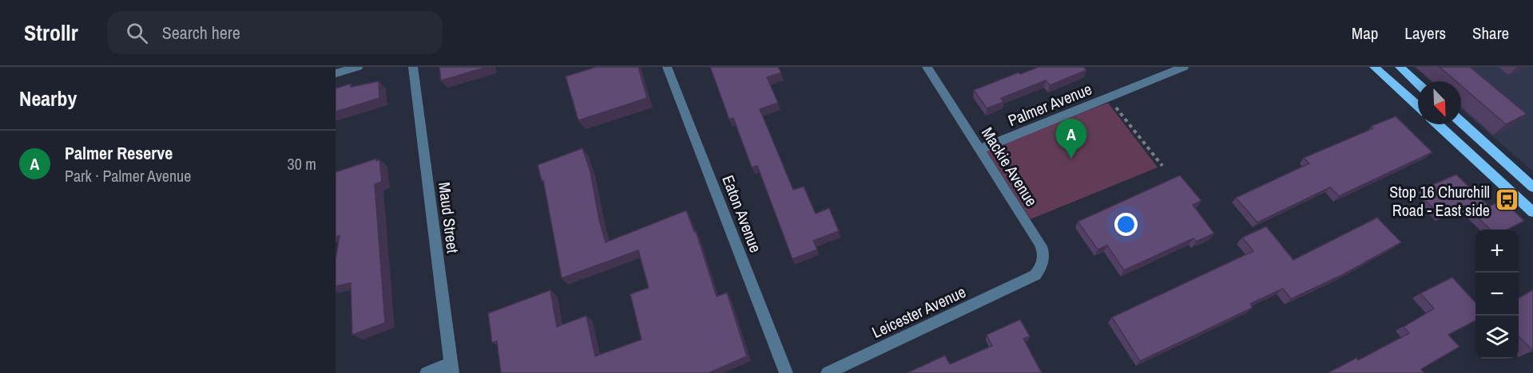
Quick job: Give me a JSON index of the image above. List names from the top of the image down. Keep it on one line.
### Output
{"streets":{"street":["Palmer Avenue","Mackie Avenue","Eaton Avenue","Maud Street","Leicester Avenue"]},"crossings":[["Palmer Avenue","Mackie Avenue"],["Mackie Avenue","Leicester Avenue"]],"places":{"bus stop":["Stop 16 Churchill Road - East side"]},"north":"bottom right","page":{"header":"Strollr","search":"Search here","nav":["Map","Layers","Share"],"heading":"Nearby","pins":"A","list":[{"mark":"A","name":"Palmer Reserve","note":"Park · Palmer Avenue","value":"30 m"}],"map_buttons":["+","−"]}}
